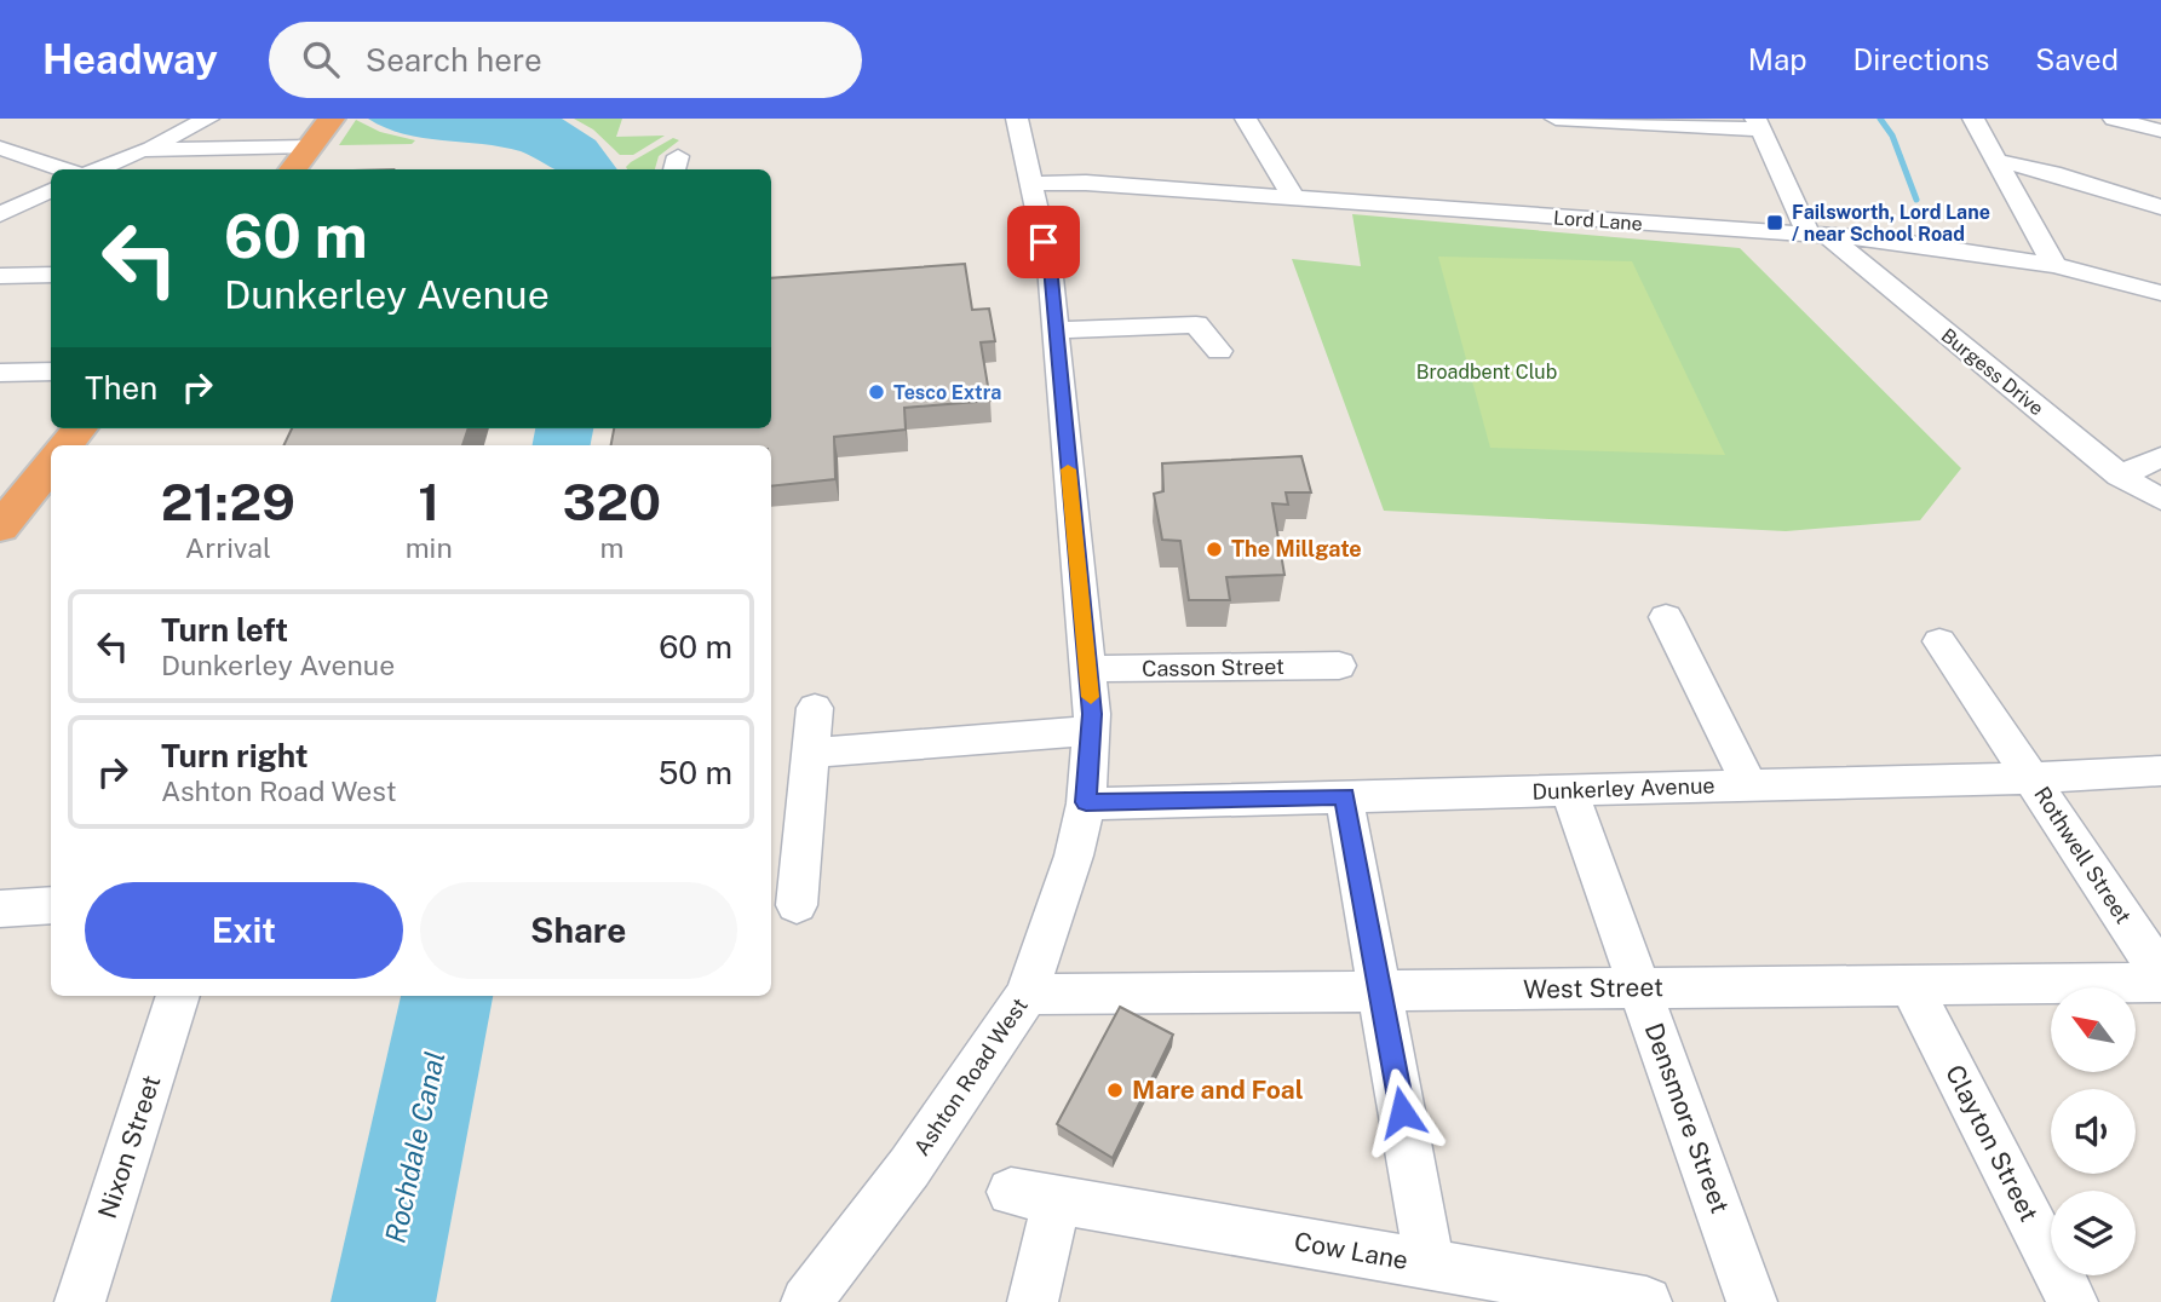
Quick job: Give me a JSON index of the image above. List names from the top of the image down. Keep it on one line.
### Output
{"streets":{"street":["Lord Lane","Burgess Drive","Casson Street","Dunkerley Avenue","Rothwell Street","West Street","Ashton Road West","Densmore Street","Clayton Street","Nixon Street","Cow Lane"]},"crossings":[["Lord Lane","Burgess Drive"],["Lord Lane","Ashton Road West"],["Casson Street","Ashton Road West"],["Dunkerley Avenue","Rothwell Street"],["Dunkerley Avenue","Ashton Road West"],["Dunkerley Avenue","Densmore Street"],["West Street","Ashton Road West"],["West Street","Densmore Street"],["West Street","Clayton Street"]],"water":["Rochdale Canal"],"parks":["Broadbent Club"],"places":{"transit":["Failsworth, Lord Lane / near School Road"],"other":["Tesco Extra","The Millgate","Mare and Foal"]},"north":"top left","page":{"header":"Headway","search":"Search here","nav":["Map","Directions","Saved"],"turn":["60 m","Dunkerley Avenue"],"then":"Then","eta":["21:29","Arrival","1","min","320","m"],"list":[{"name":"Turn left","note":"Dunkerley Avenue","value":"60 m"},{"name":"Turn right","note":"Ashton Road West","value":"50 m"}],"buttons":["Exit","Share"]}}
